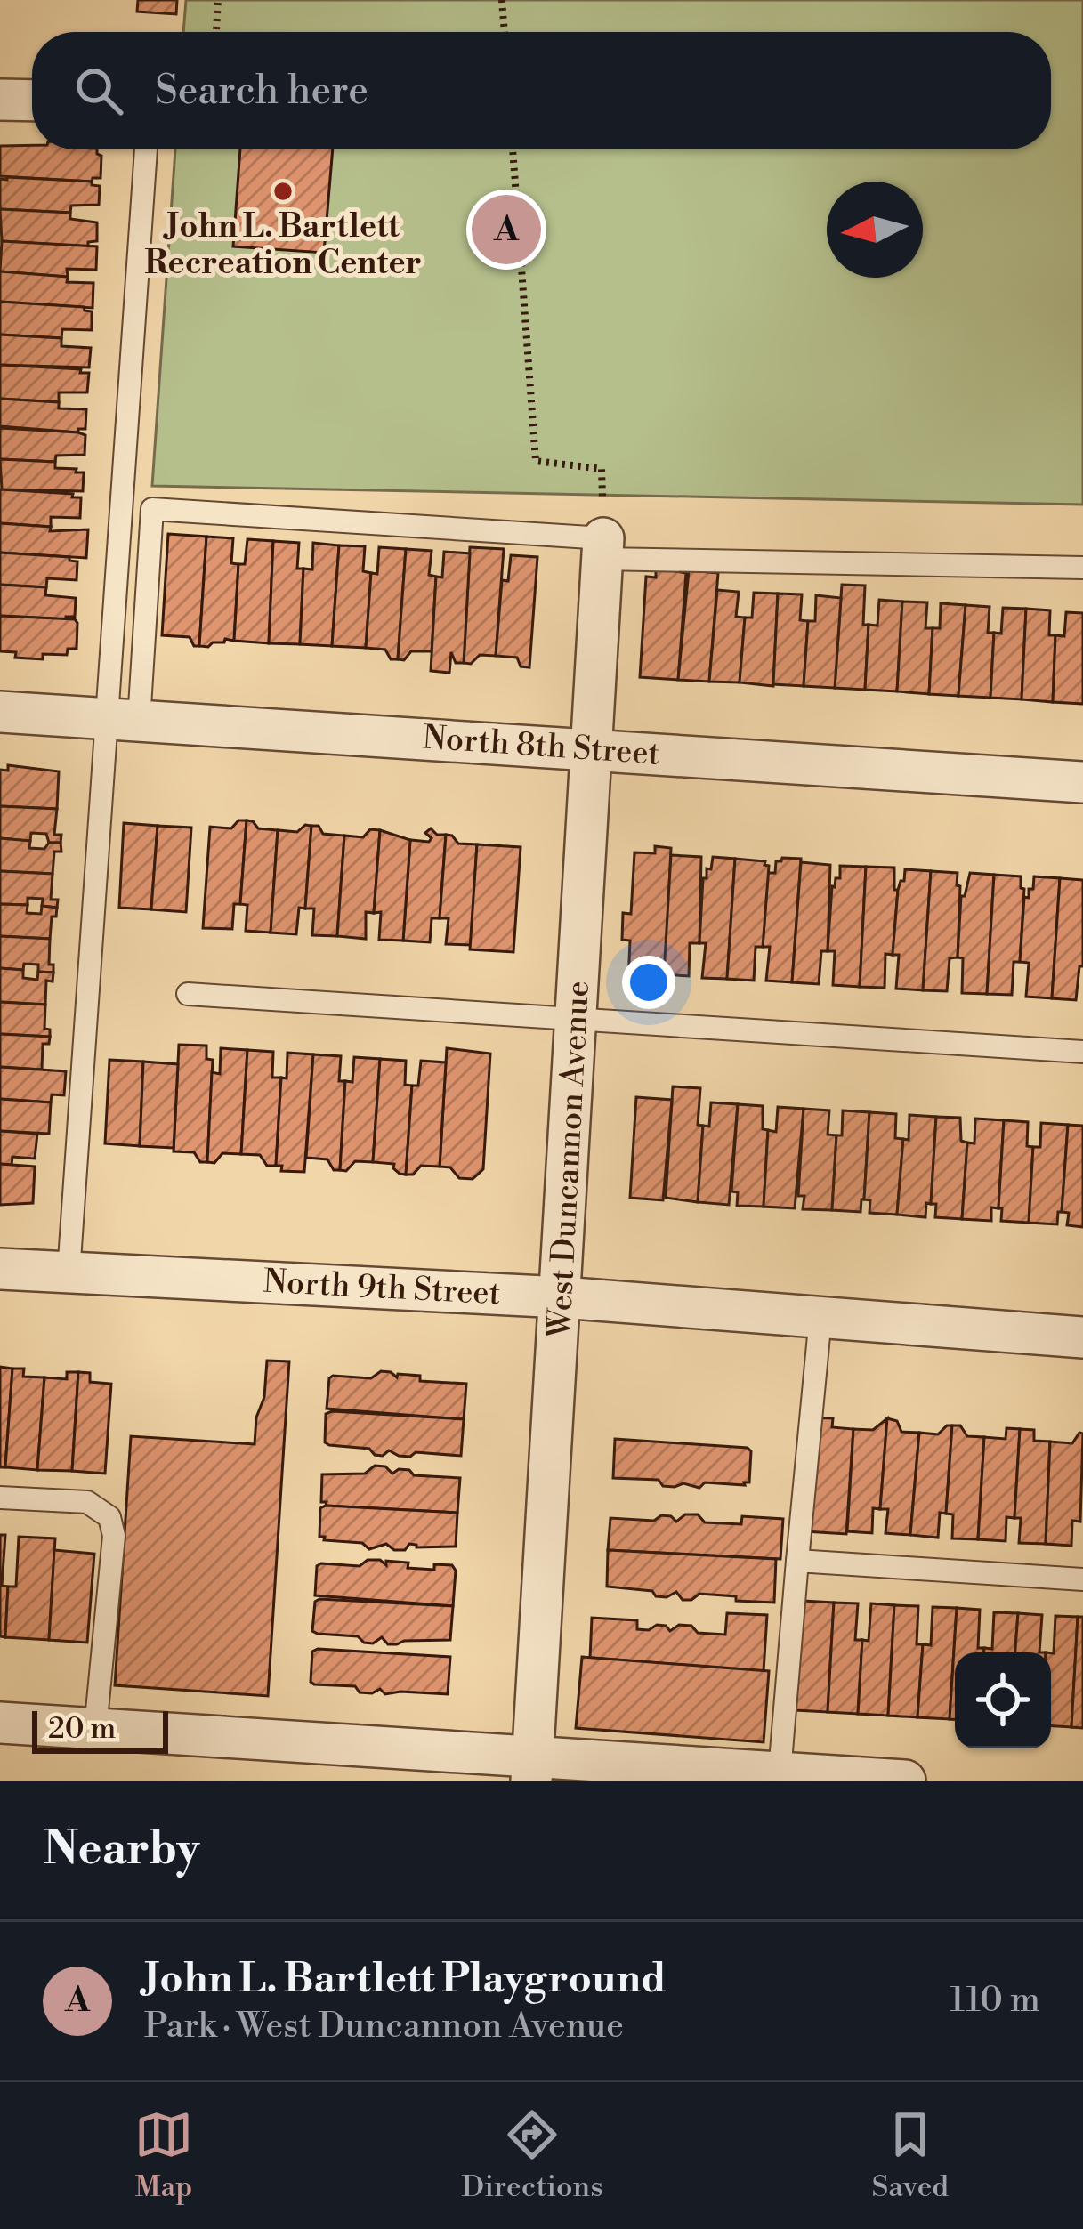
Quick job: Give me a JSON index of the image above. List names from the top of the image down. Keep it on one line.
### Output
{"streets":{"street":["North 8th Street","West Duncannon Avenue","North 9th Street"]},"crossings":[["North 8th Street","West Duncannon Avenue"],["West Duncannon Avenue","North 9th Street"]],"places":["John L. Bartlett Recreation Center"],"scale_bar":"20 m","north":"left","page":{"search":"Search here","pins":"A","scale":"20 m","heading":"Nearby","list":[{"mark":"A","name":"John L. Bartlett Playground","note":"Park · West Duncannon Avenue","value":"110 m"}],"nav":["Map","Directions","Saved"]}}
